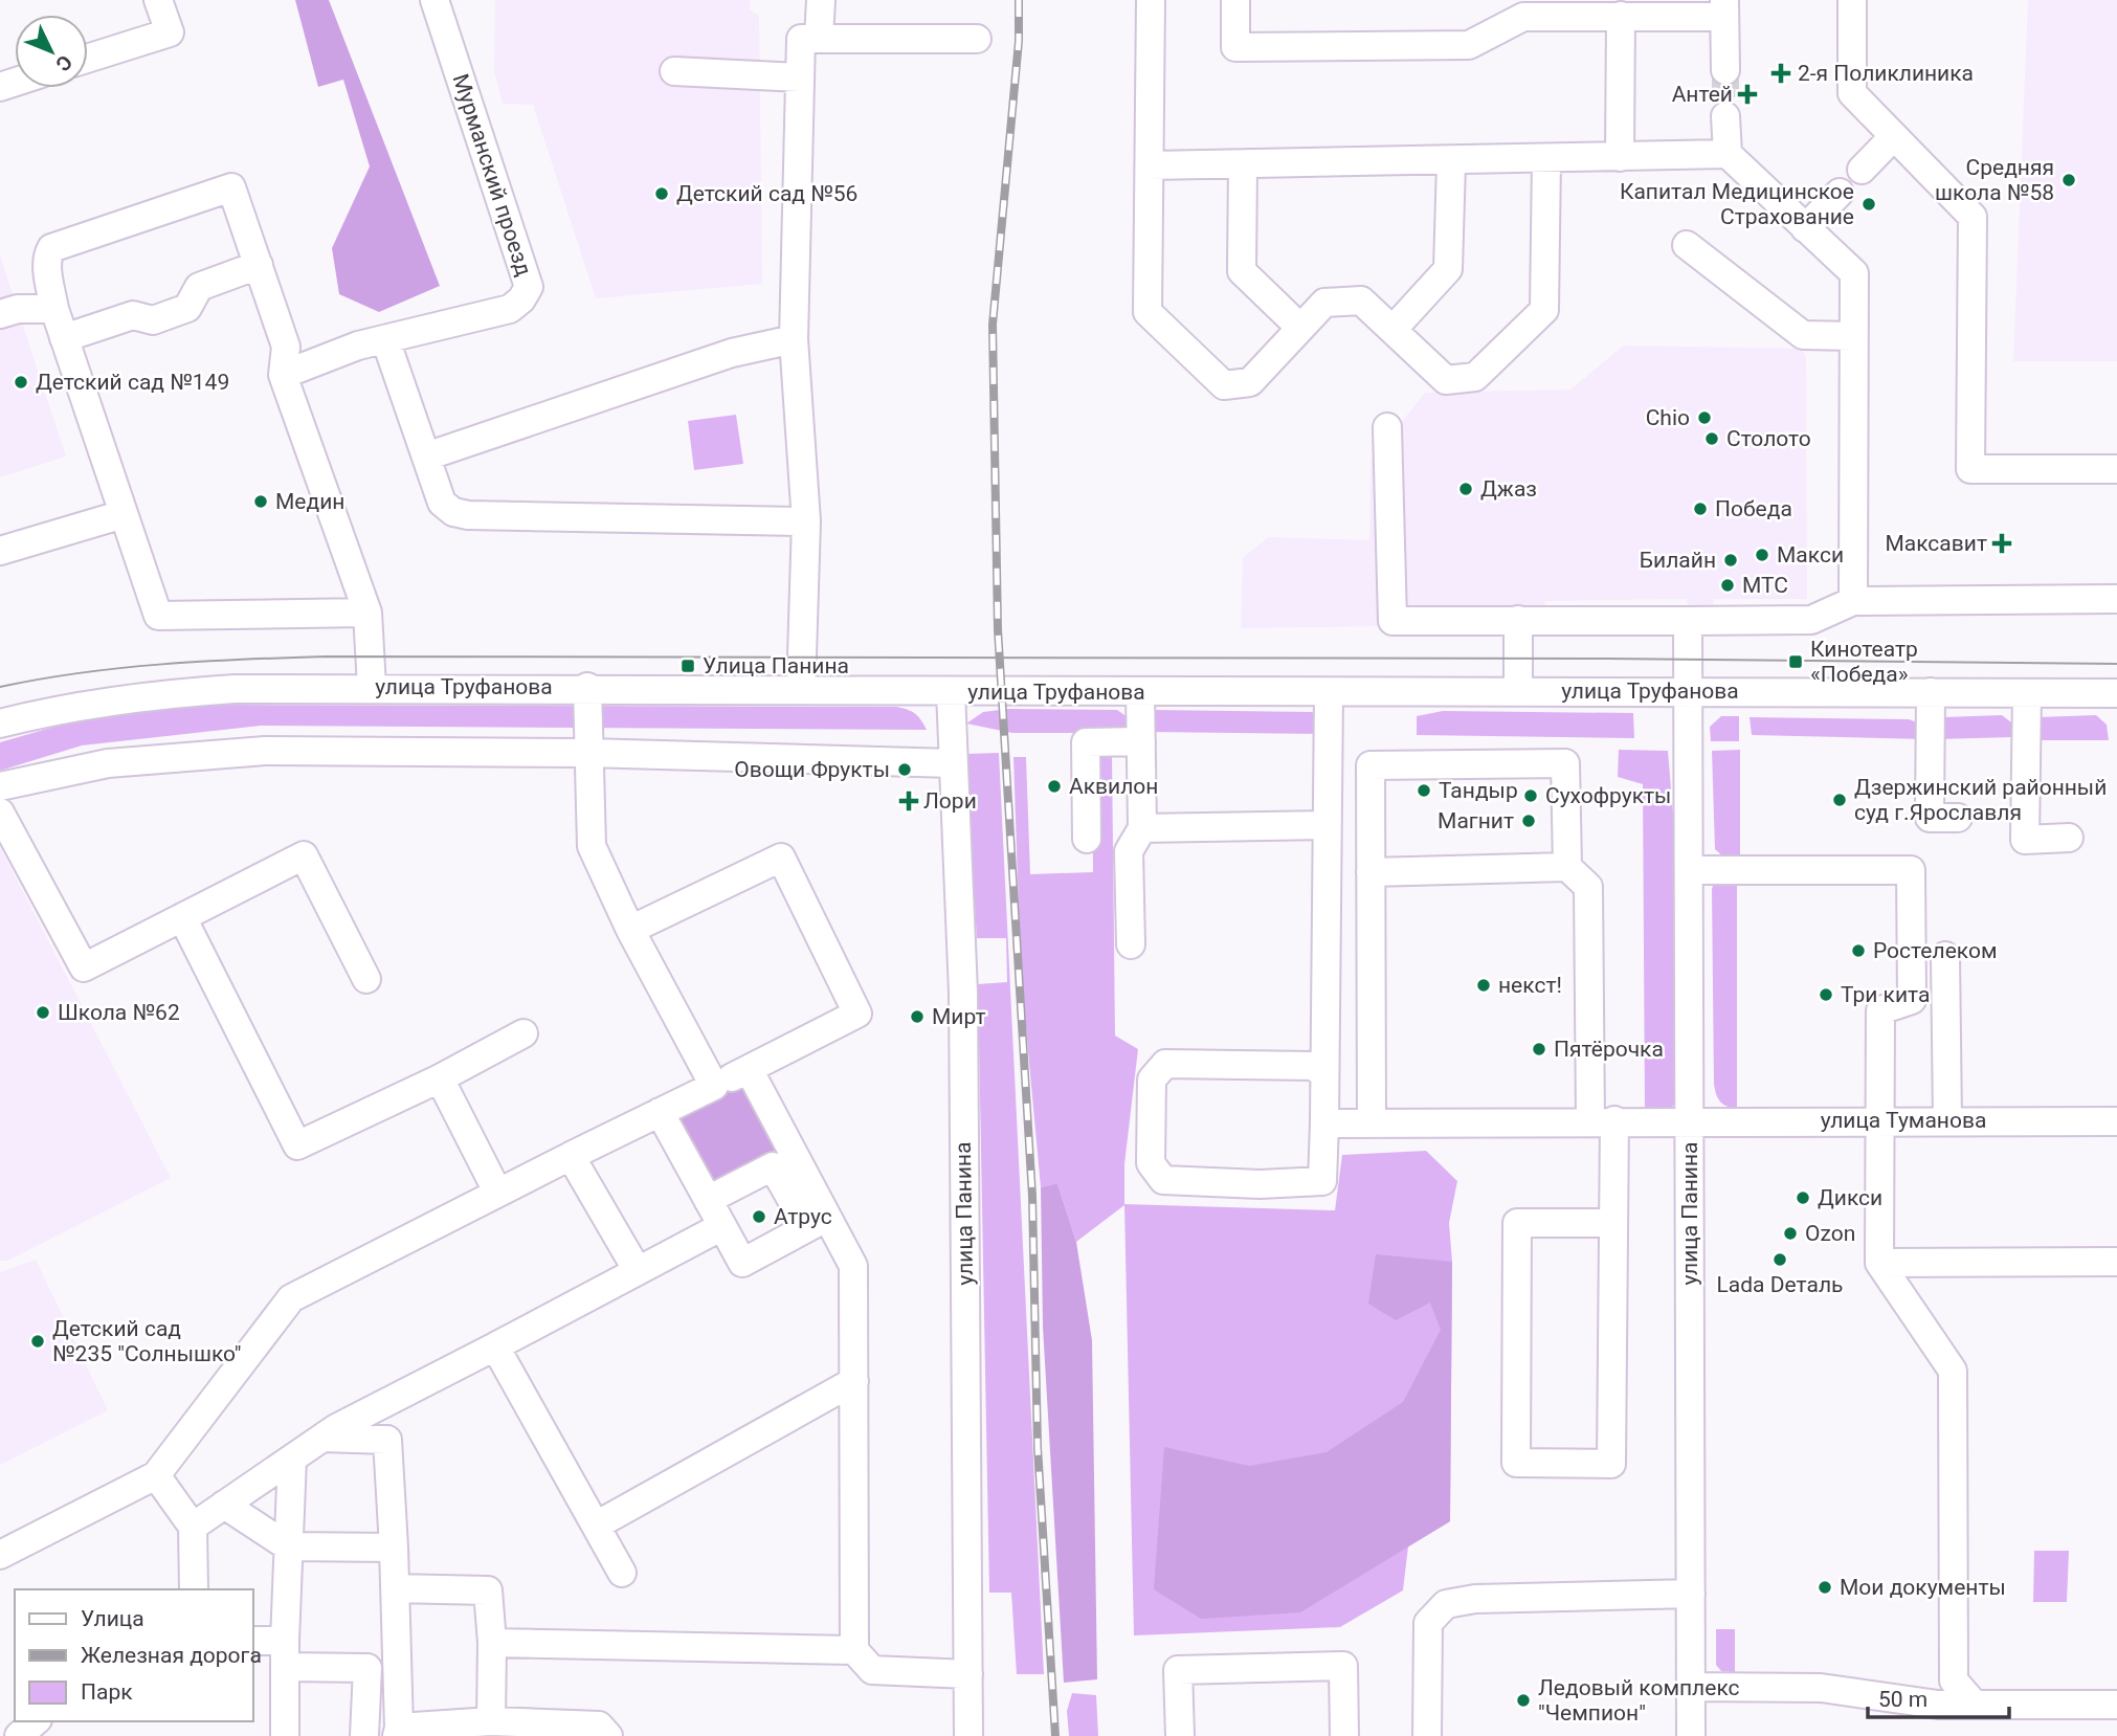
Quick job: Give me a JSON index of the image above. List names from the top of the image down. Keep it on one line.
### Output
{"streets":{"street":["Мурманский проезд","улица Труфанова","улица Туманова","улица Панина"]},"crossings":[["улица Труфанова","улица Панина"],["улица Туманова","улица Панина"]],"places":{"health":["2-я Поликлиника","Антей","Максавит","Лори"],"other":["Средняя школа №58","Детский сад №56","Капитал Медицинское Страхование","Детский сад №149","Chio","Столото","Джаз","Медин","Победа","Макси","Билайн","МТС","Овощи Фрукты","Аквилон","Тандыр","Сухофрукты","Дзержинский районный суд г.Ярославля","Магнит","Ростелеком","некст!","Три кита","Школа №62","Мирт","Пятёрочка","Дикси","Атрус","Ozon","Lada Dеталь","Детский сад №235 \"Солнышко\"","Мои документы","Ледовый комплекс \"Чемпион\""],"transit":["Кинотеатр «Победа»","Улица Панина"]},"legend":["Улица","Железная дорога","Парк"],"scale_bar":"50 m","north":"bottom right"}
